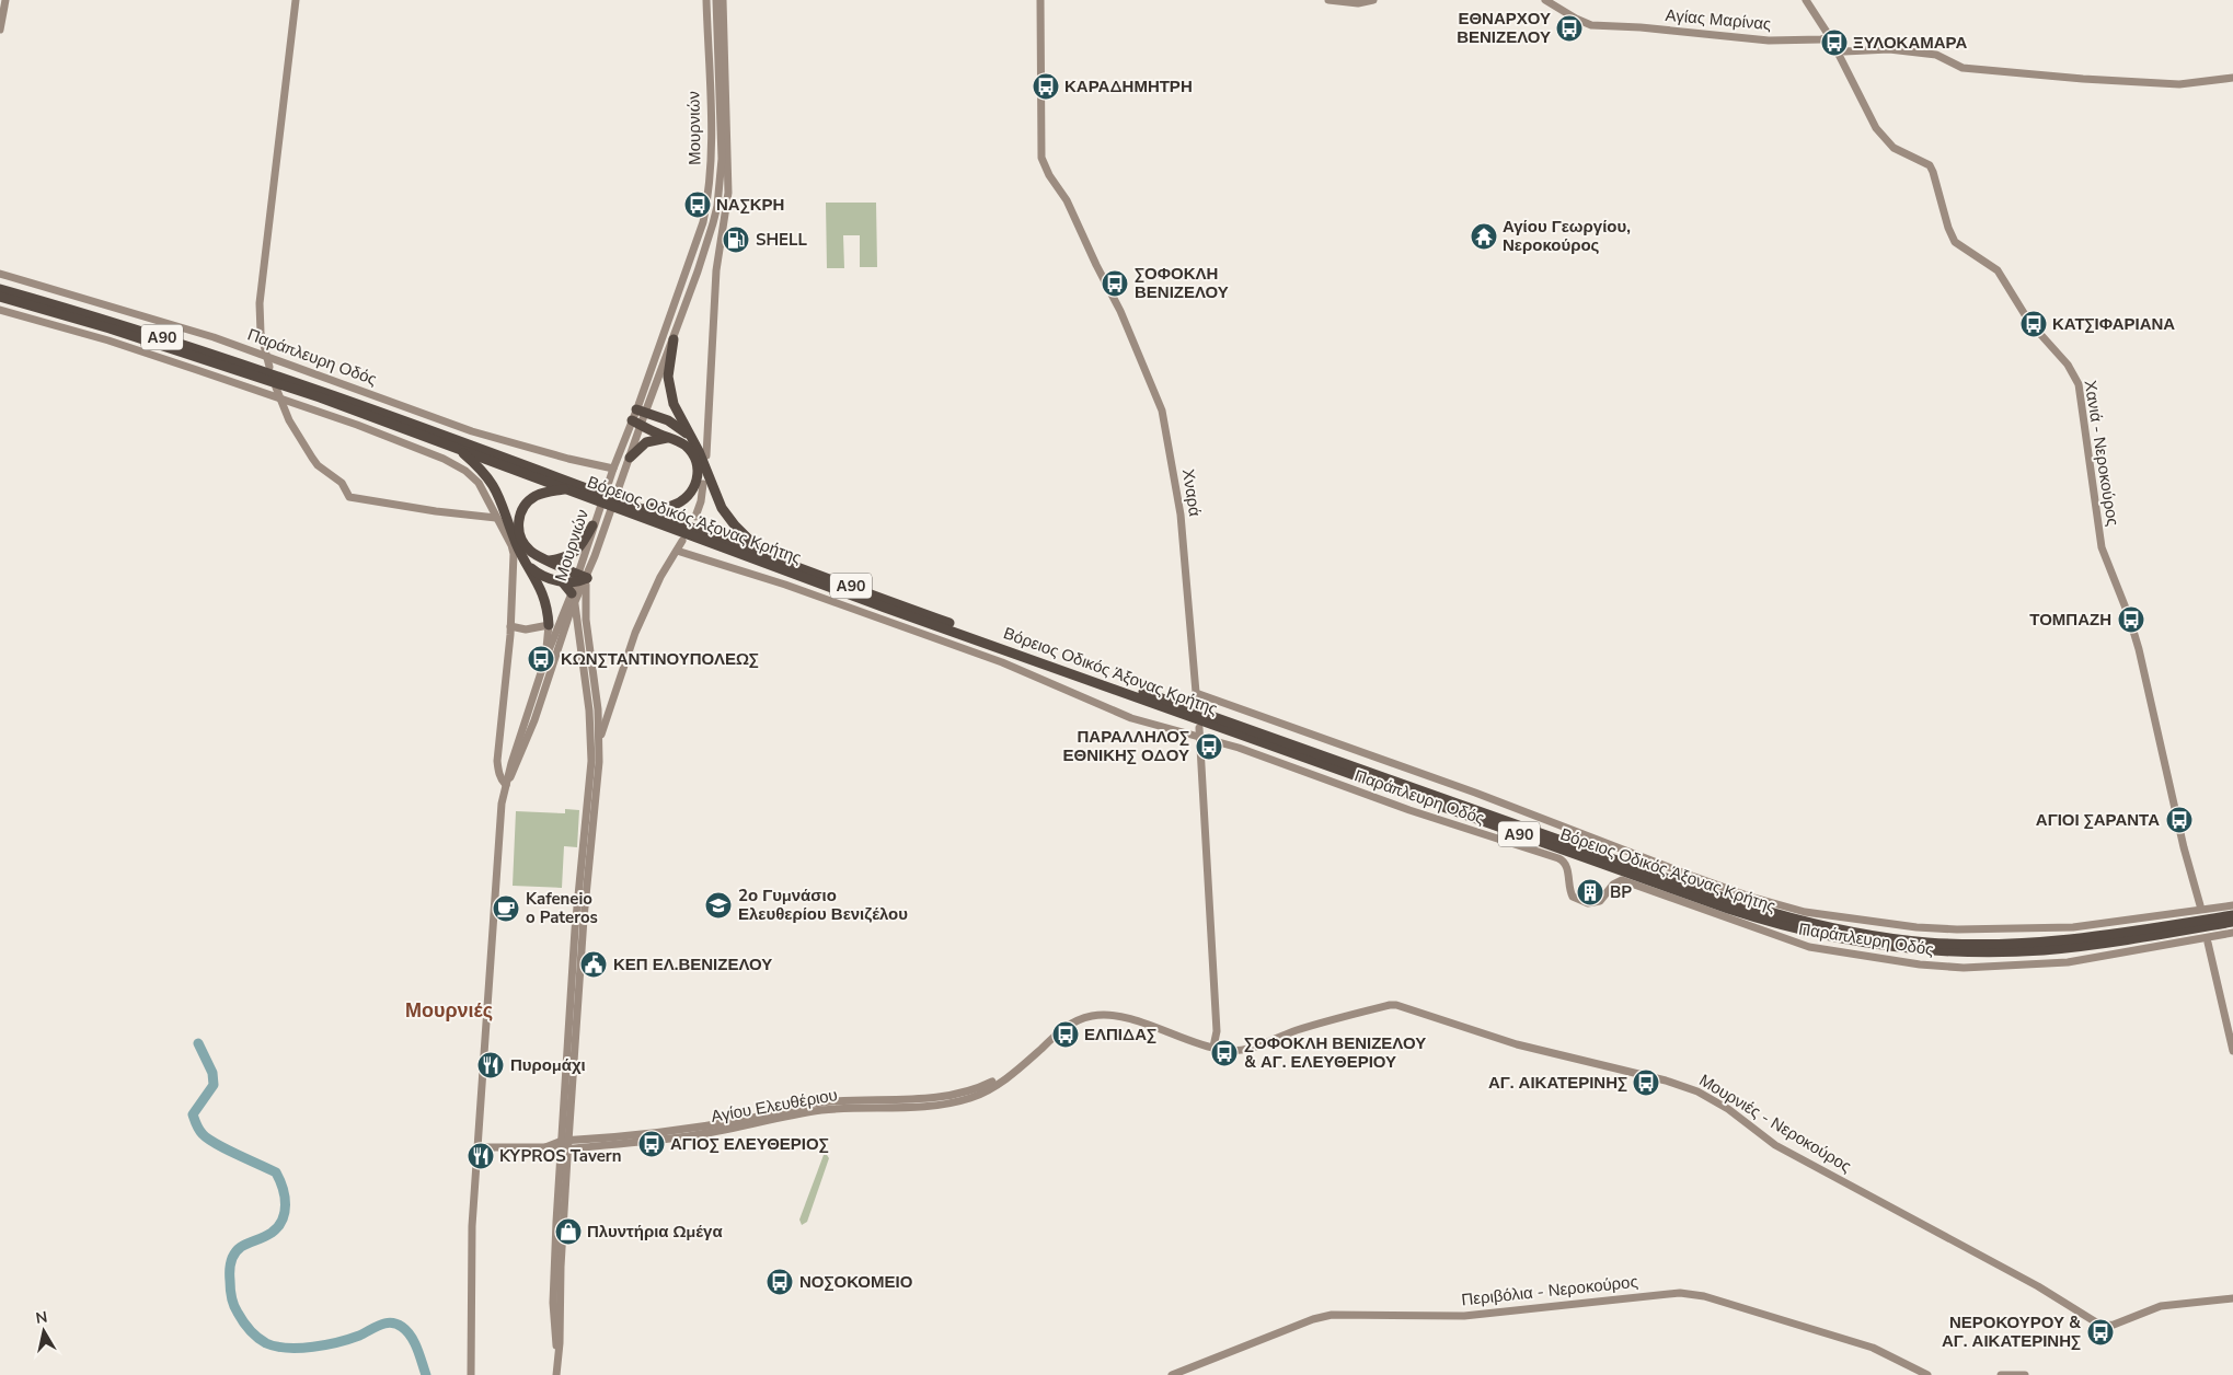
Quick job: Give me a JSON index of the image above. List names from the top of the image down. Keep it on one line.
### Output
{"streets":{"highway":["Α90","Βόρειος Οδικός Άξονας Κρήτης"],"street":["Αγίας Μαρίνας","Μουρνιών","Παράπλευρη Οδός","Χανιά - Νεροκούρος","Χναρά","Αγίου Ελευθέριου","Μουρνιές - Νεροκούρος","Περιβόλια - Νεροκούρος"]},"crossings":[["Αγίας Μαρίνας","Χανιά - Νεροκούρος"],["Μουρνιών","Παράπλευρη Οδός"],["Παράπλευρη Οδός","Χναρά"],["Αγίου Ελευθέριου","Μουρνιές - Νεροκούρος"]],"districts":["Μουρνιές"],"places":{"bus stop":["ΕΘΝΑΡΧΟΥ ΒΕΝΙΖΕΛΟΥ","ΞΥΛΟΚΑΜΑΡΑ","ΚΑΡΑΔΗΜΗΤΡΗ","ΝΑΣΚΡΗ","ΣΟΦΟΚΛΗ ΒΕΝΙΖΕΛΟΥ","ΚΑΤΣΙΦΑΡΙΑΝΑ","ΤΟΜΠΑΖΗ","ΚΩΝΣΤΑΝΤΙΝΟΥΠΟΛΕΩΣ","ΠΑΡΑΛΛΗΛΟΣ ΕΘΝΙΚΗΣ ΟΔΟΥ","ΑΓΙΟΙ ΣΑΡΑΝΤΑ","ΕΛΠΙΔΑΣ","ΣΟΦΟΚΛΗ ΒΕΝΙΖΕΛΟΥ & ΑΓ. ΕΛΕΥΘΕΡΙΟΥ","ΑΓ. ΑΙΚΑΤΕΡΙΝΗΣ","ΑΓΙΟΣ ΕΛΕΥΘΕΡΙΟΣ","ΝΟΣΟΚΟΜΕΙΟ","ΝΕΡΟΚΟΥΡΟΥ & ΑΓ. ΑΙΚΑΤΕΡΙΝΗΣ"],"temple":["Αγίου Γεωργίου, Νεροκούρος"],"fuel station":["SHELL"],"building":["BP"],"school or university":["2ο Γυμνάσιο Ελευθερίου Βενιζέλου"],"cafe":["Kafeneio o Pateros"],"public building":["ΚΕΠ ΕΛ.ΒΕΝΙΖΕΛΟΥ"],"restaurant":["Πυρομάχι","KYPROS Tavern"],"shop":["Πλυντήρια Ωμέγα"]},"north":"top"}
